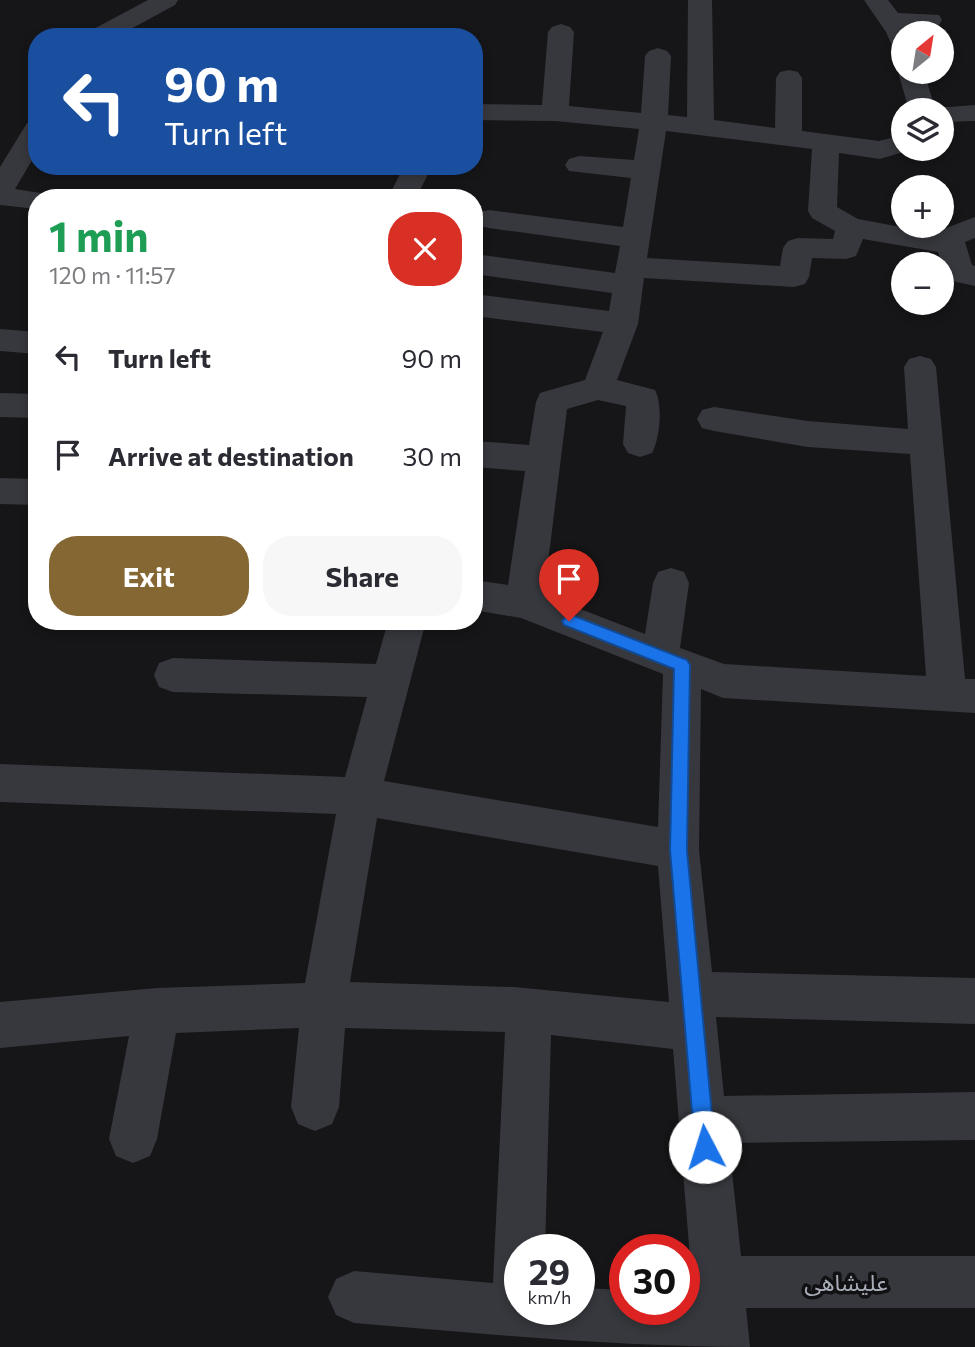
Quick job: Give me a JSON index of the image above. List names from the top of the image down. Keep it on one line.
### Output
{"streets":{"street":["علیشاهی"]},"north":"top right","page":{"map_buttons":["+","−"],"turn":["90 m","Turn left"],"heading":["1 min","120 m · 11:57"],"list":[{"name":"Turn left","value":"90 m"},{"name":"Arrive at destination","value":"30 m"}],"buttons":["Exit","Share"],"speed":"29 km/h","limit":"30"}}
